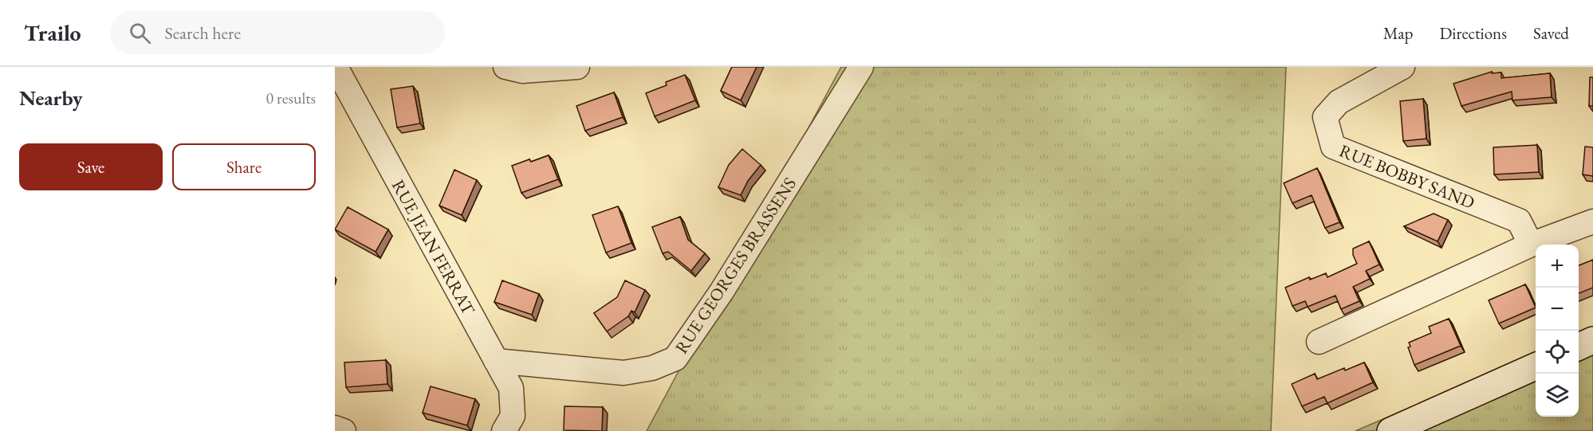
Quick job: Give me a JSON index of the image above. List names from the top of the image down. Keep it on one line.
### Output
{"streets":{"street":["RUE BOBBY SAND","RUE JEAN FERRAT","RUE GEORGES BRASSENS"]},"crossings":[["RUE JEAN FERRAT","RUE GEORGES BRASSENS"]],"page":{"header":"Trailo","search":"Search here","nav":["Map","Directions","Saved"],"heading":["Nearby","0 results"],"buttons":["Save","Share"],"map_buttons":["+","−"]}}
